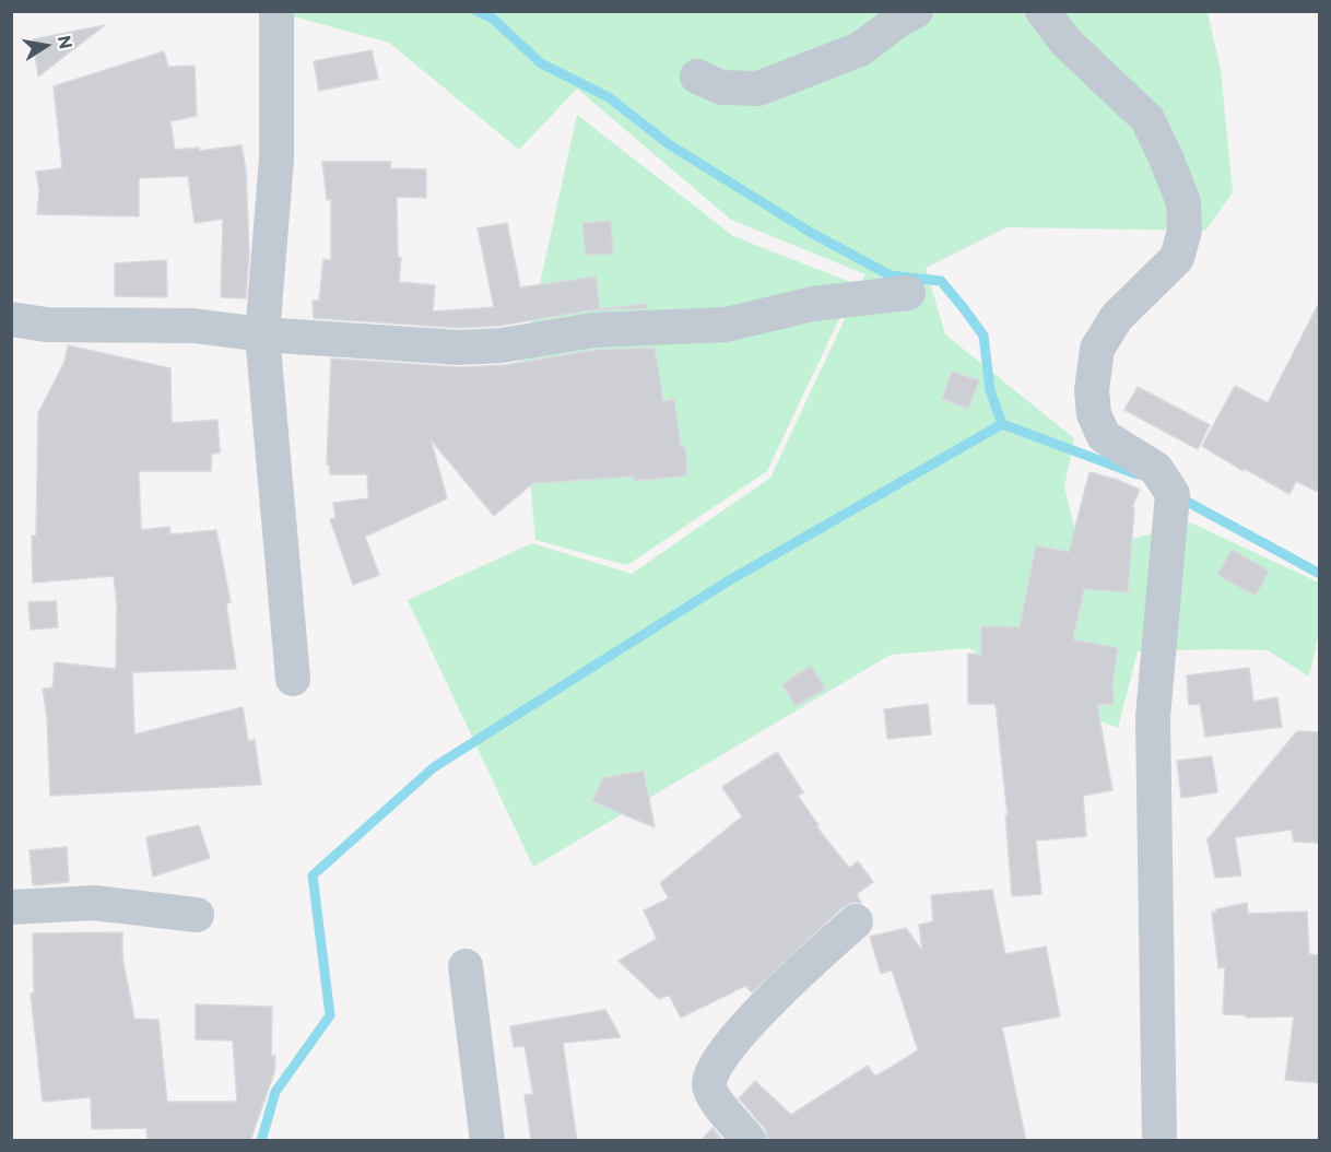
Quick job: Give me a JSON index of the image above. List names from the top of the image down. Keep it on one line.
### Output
{"north":"right"}
